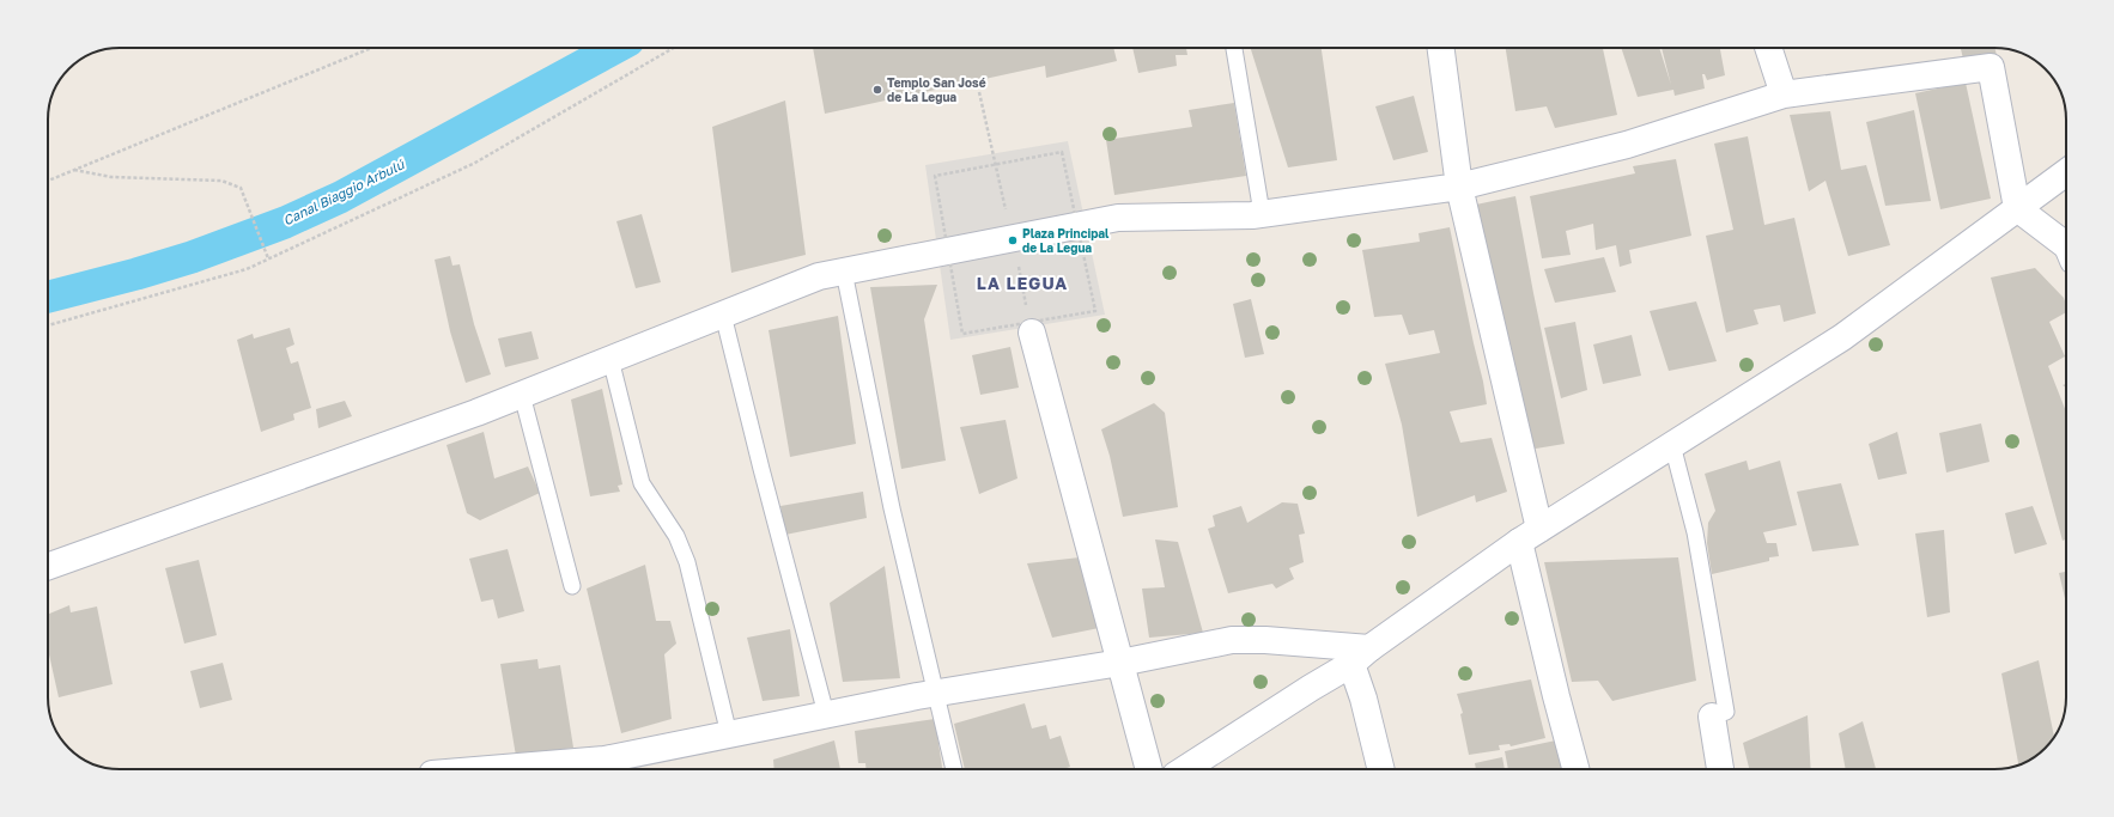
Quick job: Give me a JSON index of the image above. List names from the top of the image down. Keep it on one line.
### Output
{"districts":["LA LEGUA"],"water":["Canal Biaggio Arbulú"],"places":["Templo San José de La Legua","Plaza Principal de La Legua"]}
